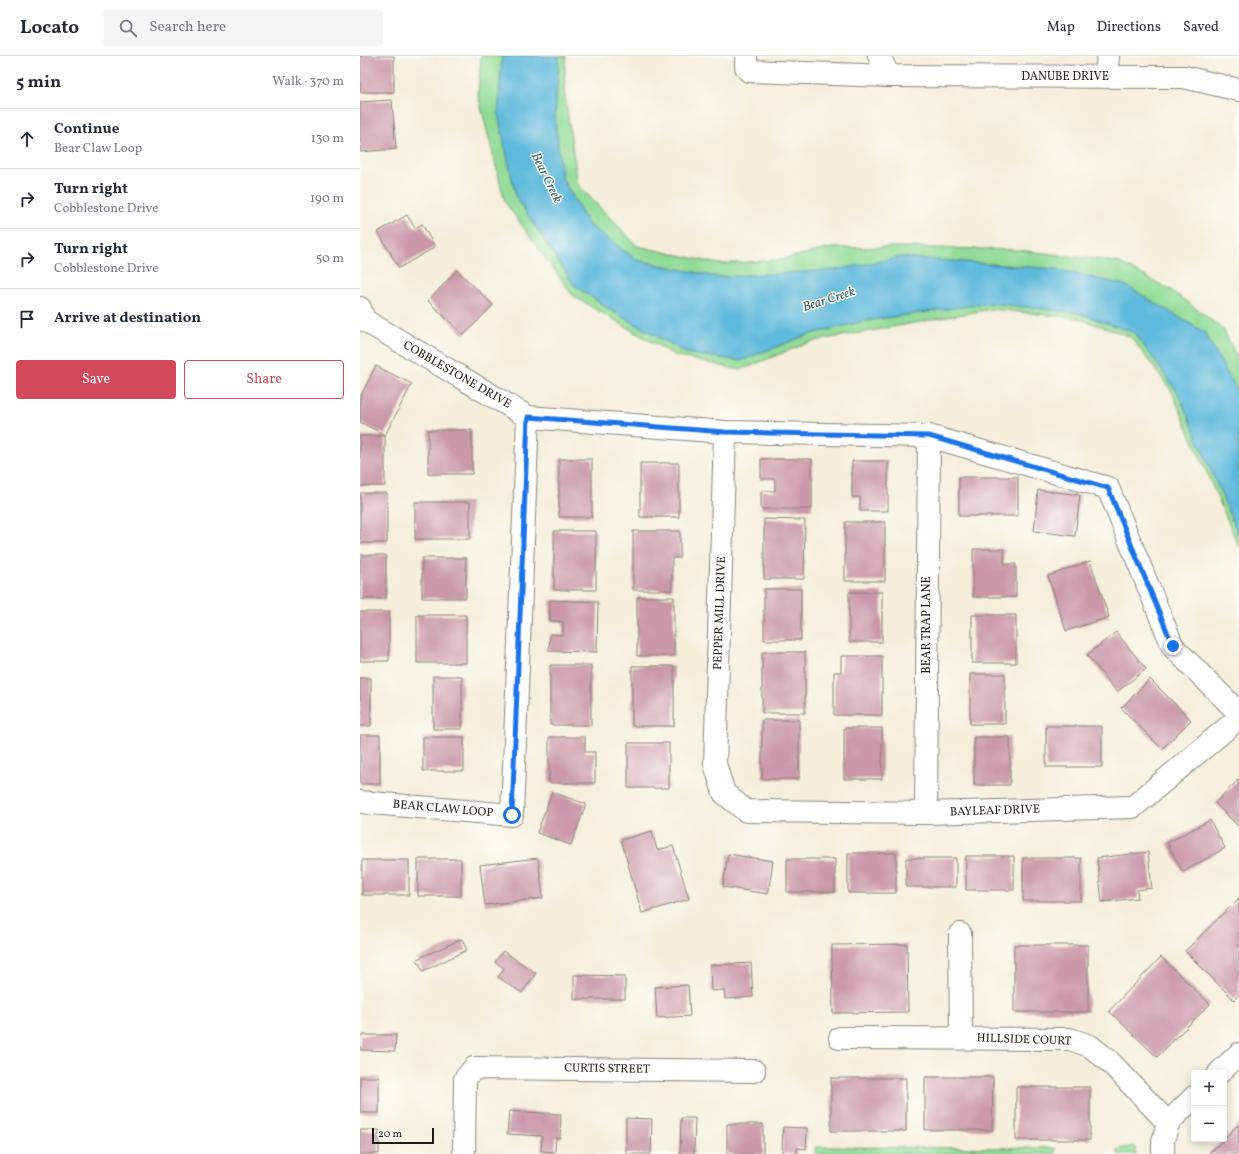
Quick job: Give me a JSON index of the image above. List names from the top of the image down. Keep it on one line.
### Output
{"streets":{"street":["DANUBE DRIVE","COBBLESTONE DRIVE","PEPPER MILL DRIVE","BEAR TRAP LANE","BEAR CLAW LOOP","BAYLEAF DRIVE","HILLSIDE COURT","CURTIS STREET"]},"crossings":[["COBBLESTONE DRIVE","PEPPER MILL DRIVE"],["COBBLESTONE DRIVE","BEAR TRAP LANE"],["COBBLESTONE DRIVE","BEAR CLAW LOOP"],["PEPPER MILL DRIVE","BAYLEAF DRIVE"],["BEAR TRAP LANE","BAYLEAF DRIVE"]],"water":["Bear Creek"],"scale_bar":"20 m","page":{"header":"Locato","search":"Search here","nav":["Map","Directions","Saved"],"heading":["5 min","Walk · 370 m"],"list":[["Continue","Bear Claw Loop","130 m"],["Turn right","Cobblestone Drive","190 m"],["Turn right","Cobblestone Drive","50 m"],"Arrive at destination"],"buttons":["Save","Share"],"map_buttons":["+","−"],"scale":"20 m"}}
